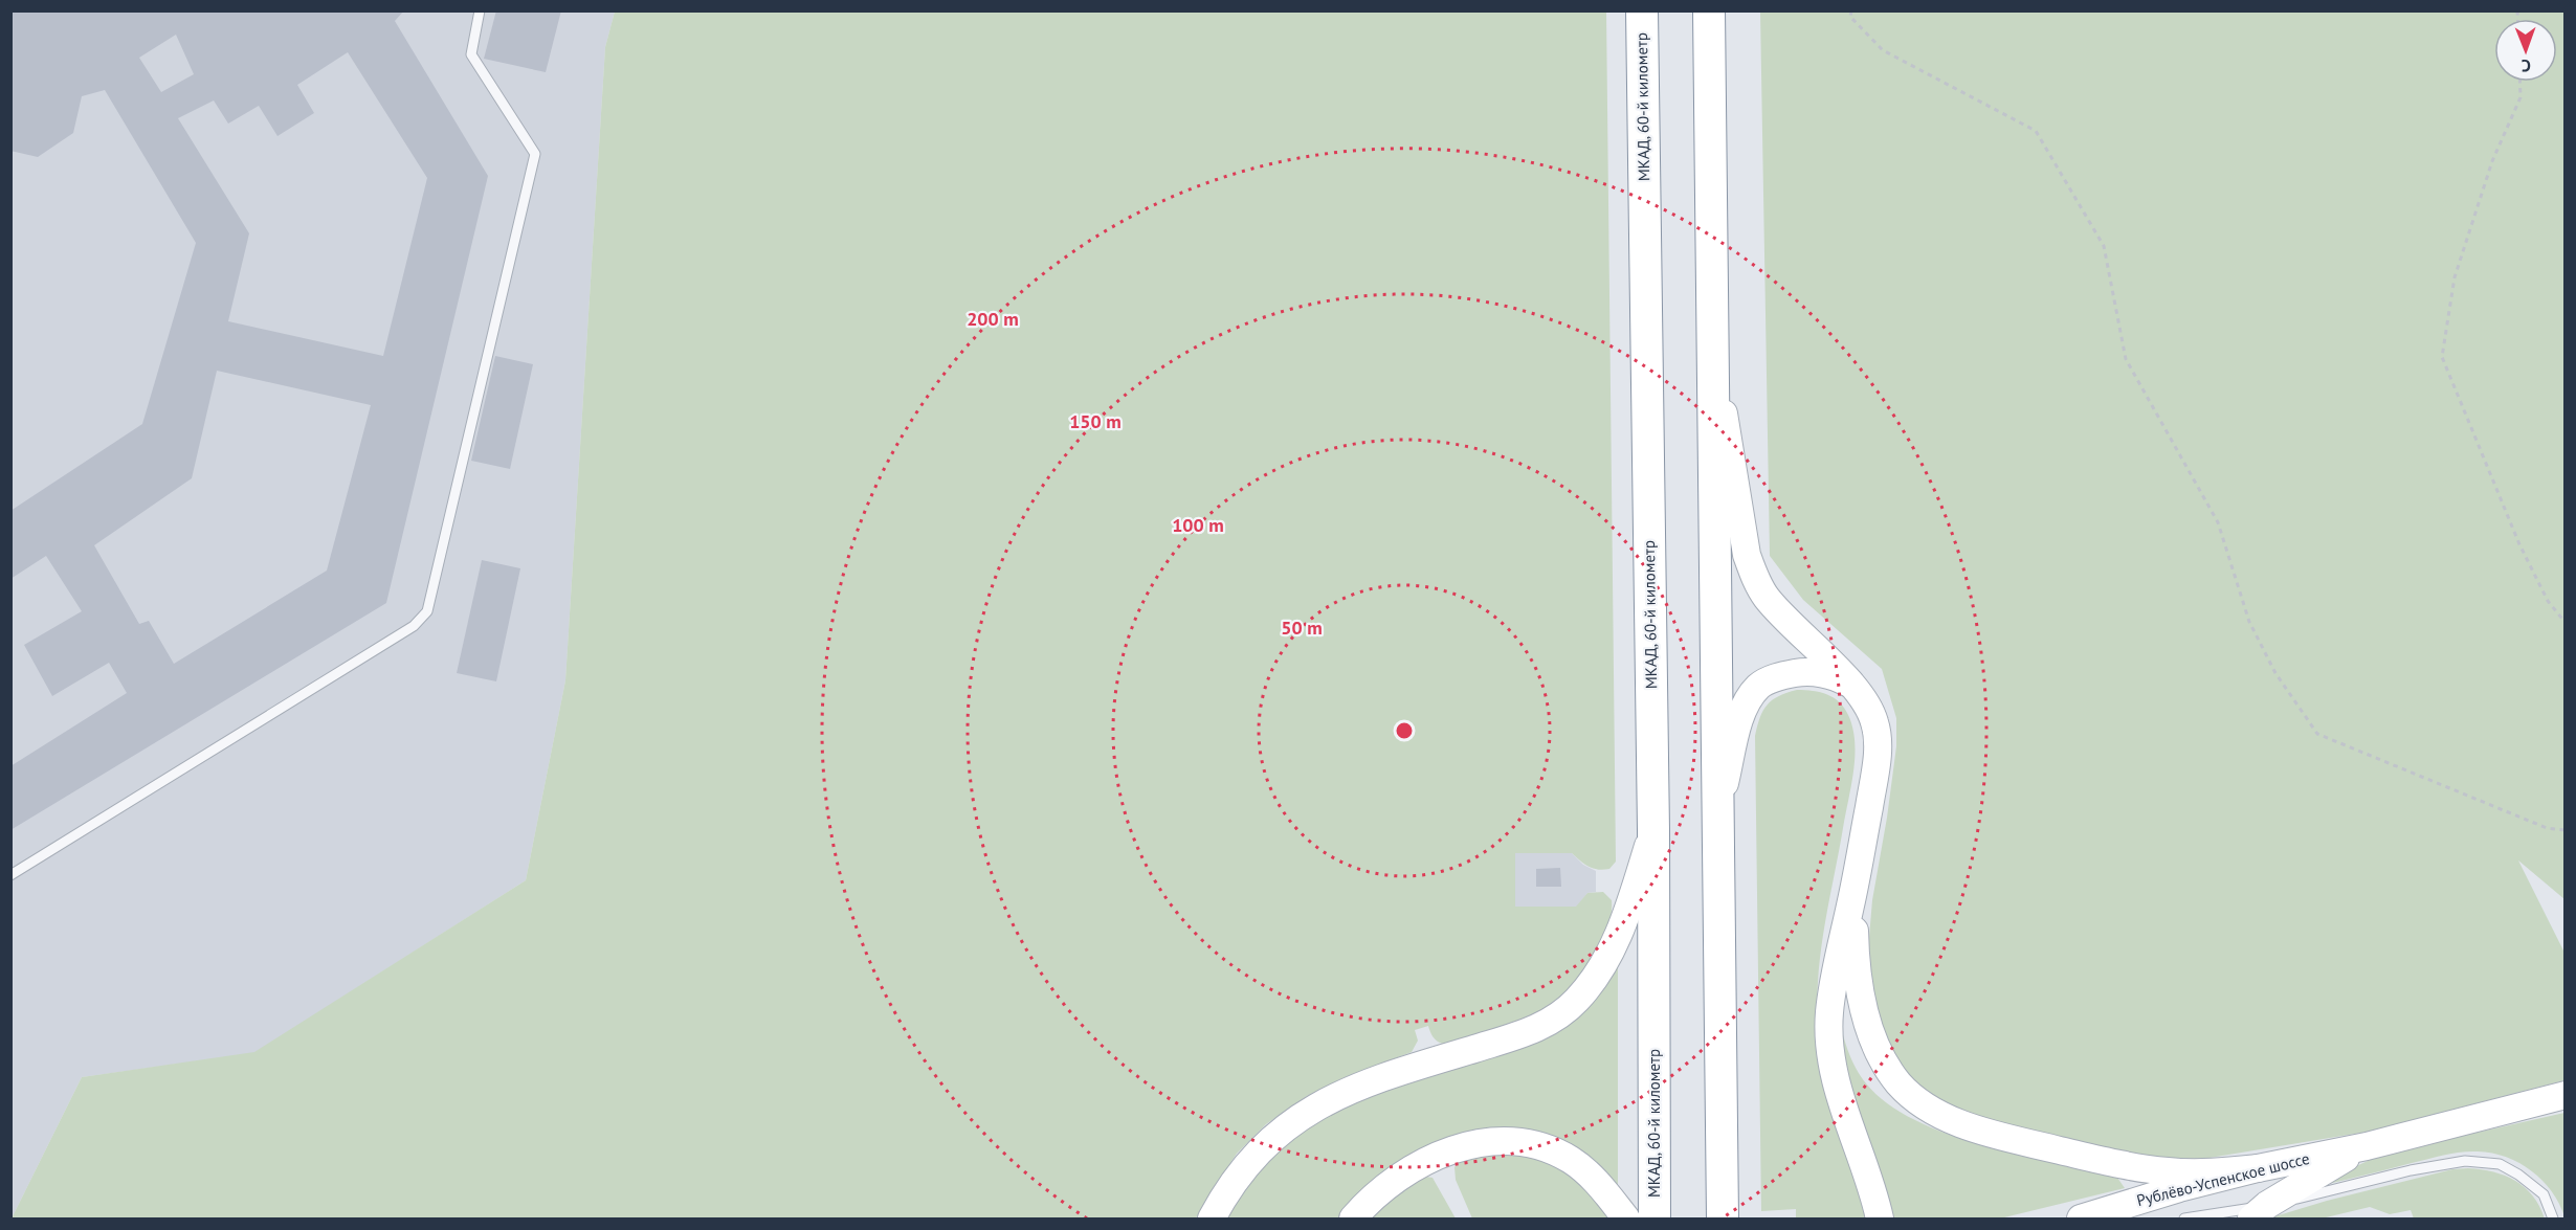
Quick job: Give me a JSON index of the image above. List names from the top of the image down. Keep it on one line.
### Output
{"streets":{"highway":["МКАД, 60-й километр"],"main road":["Рублёво-Успенское шоссе"]},"north":"bottom","rings":["200 m","150 m","100 m","50 m"]}
